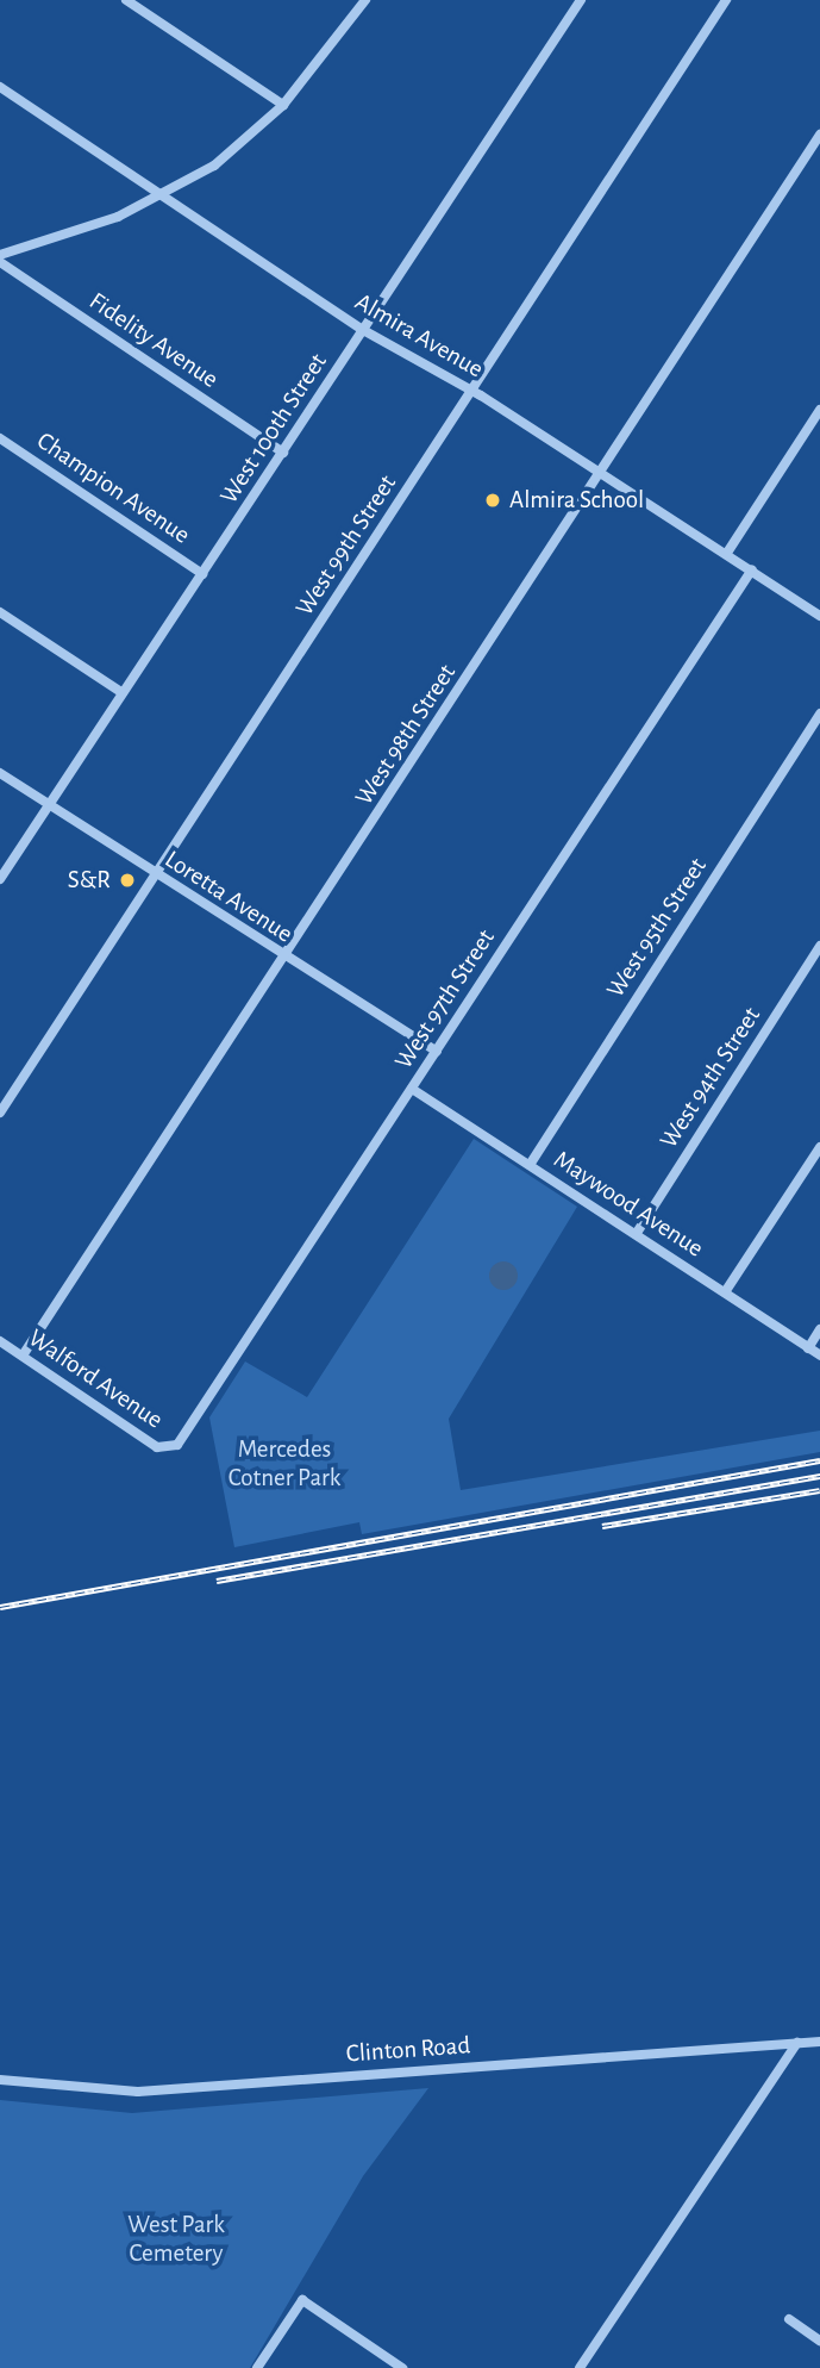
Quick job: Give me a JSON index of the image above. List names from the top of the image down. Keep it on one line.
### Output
{"streets":{"street":["Almira Avenue","Fidelity Avenue","West 100th Street","Champion Avenue","West 99th Street","West 98th Street","Loretta Avenue","West 95th Street","West 97th Street","West 94th Street","Maywood Avenue","Walford Avenue","Clinton Road"]},"crossings":[["Almira Avenue","West 100th Street"],["Almira Avenue","West 99th Street"],["Almira Avenue","West 98th Street"],["Almira Avenue","West 97th Street"],["Fidelity Avenue","West 100th Street"],["West 100th Street","Champion Avenue"],["West 100th Street","Loretta Avenue"],["West 99th Street","Loretta Avenue"],["West 98th Street","Loretta Avenue"],["West 98th Street","Walford Avenue"],["Loretta Avenue","West 97th Street"],["West 95th Street","Maywood Avenue"],["West 97th Street","Maywood Avenue"],["West 97th Street","Walford Avenue"],["West 94th Street","Maywood Avenue"]],"parks":["Mercedes Cotner Park","West Park Cemetery"],"places":["Almira School","S&R"]}
